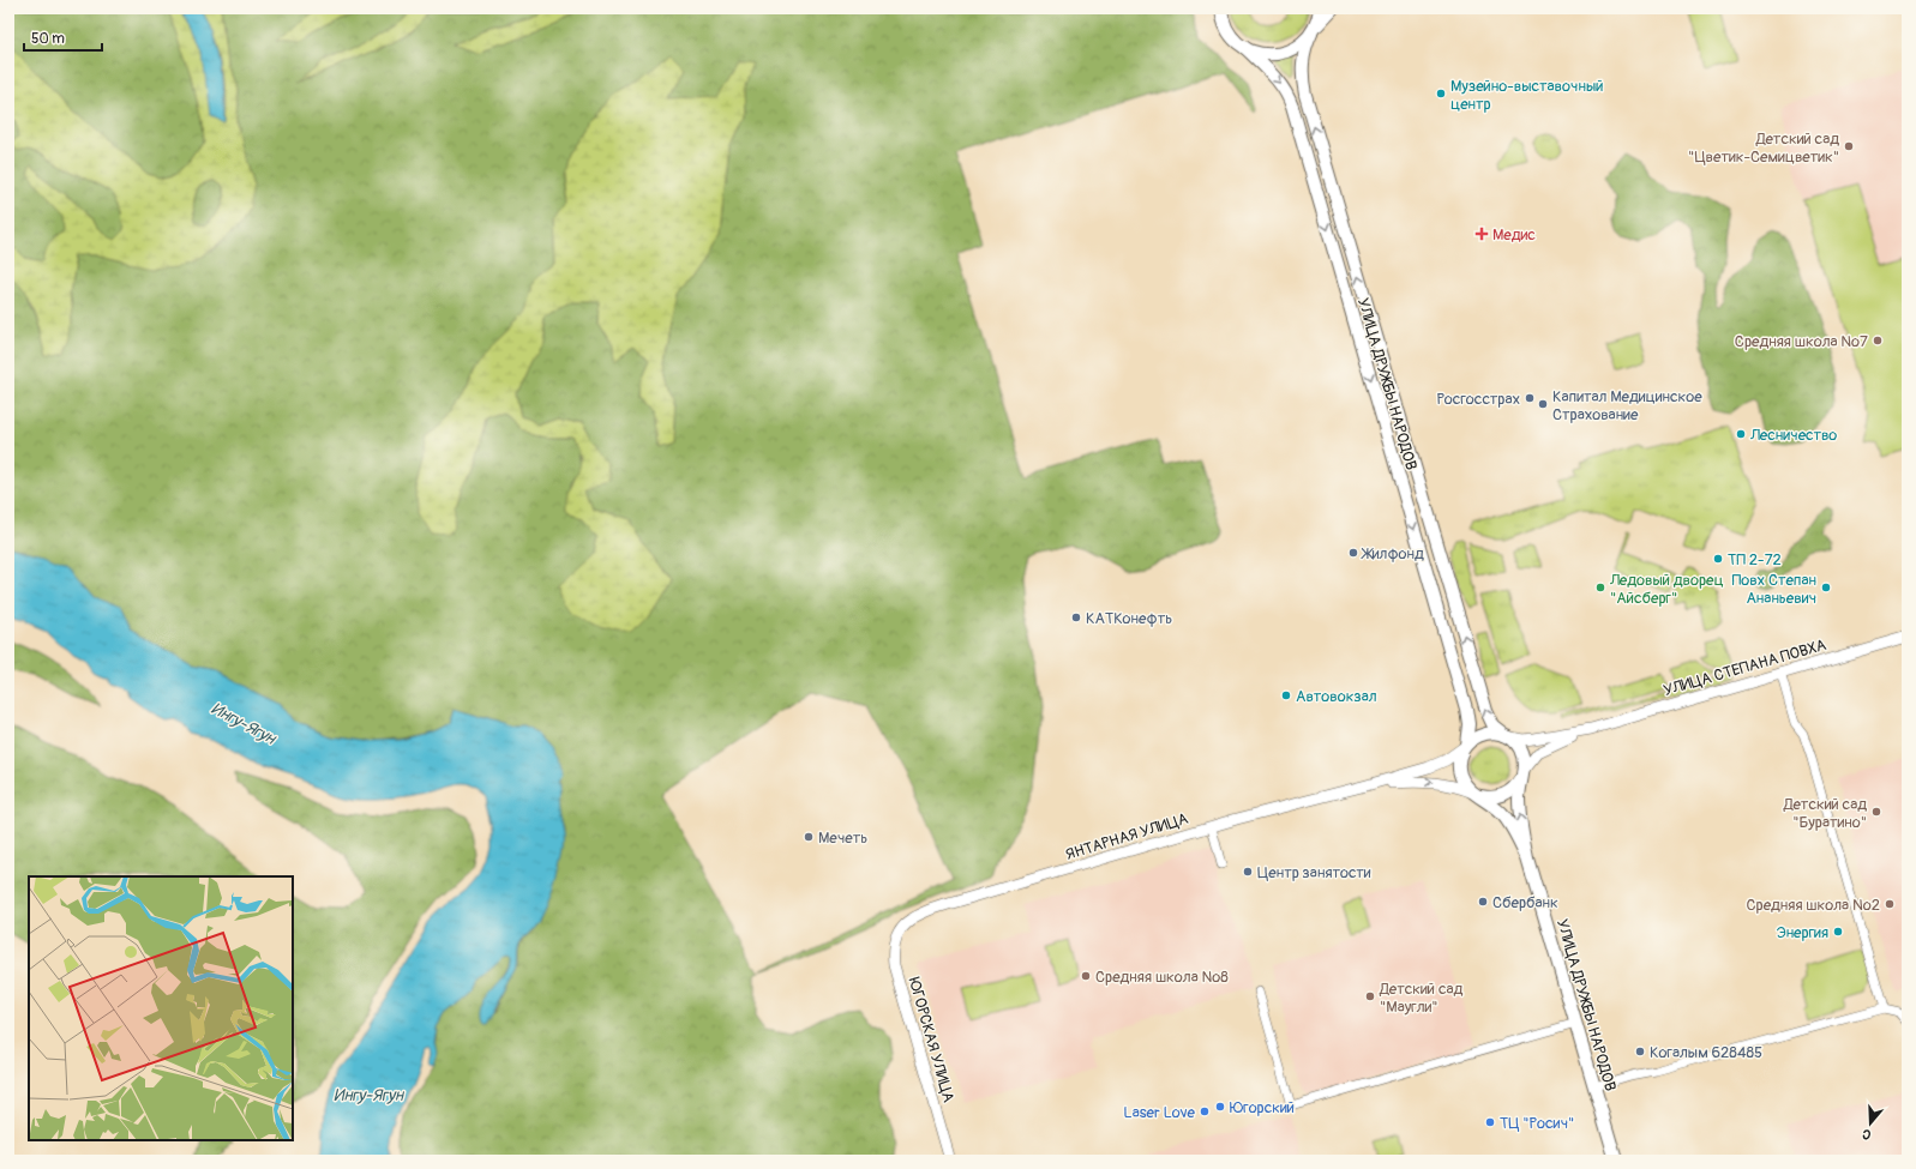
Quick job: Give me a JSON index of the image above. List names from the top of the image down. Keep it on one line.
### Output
{"streets":{"main road":["УЛИЦА ДРУЖБЫ НАРОДОВ"],"street":["УЛИЦА СТЕПАНА ПОВХА","ЯНТАРНАЯ УЛИЦА","ЮГОРСКАЯ УЛИЦА"]},"crossings":[["ЯНТАРНАЯ УЛИЦА","ЮГОРСКАЯ УЛИЦА"]],"water":["Ингу-Ягун"],"places":{"other":["Музейно-выставочный центр","Детский сад \"Цветик-Семицветик\"","Средняя школа №7","Росгосстрах","Капитал Медицинское Страхование","Лесничество","Жилфонд","ТП 2-72","Ледовый дворец \"Айсберг\"","Повх Степан Ананьевич","КАТКонефть","Автовокзал","Детский сад \"Буратино\"","Мечеть","Центр занятости","Сбербанк","Средняя школа №2","Энергия","Средняя школа №8","Детский сад \"Маугли\"","Когалым 628485","Югорский","Laser Love","ТЦ \"Росич\""],"health":["Медис"]},"scale_bar":"50 m","north":"bottom"}
